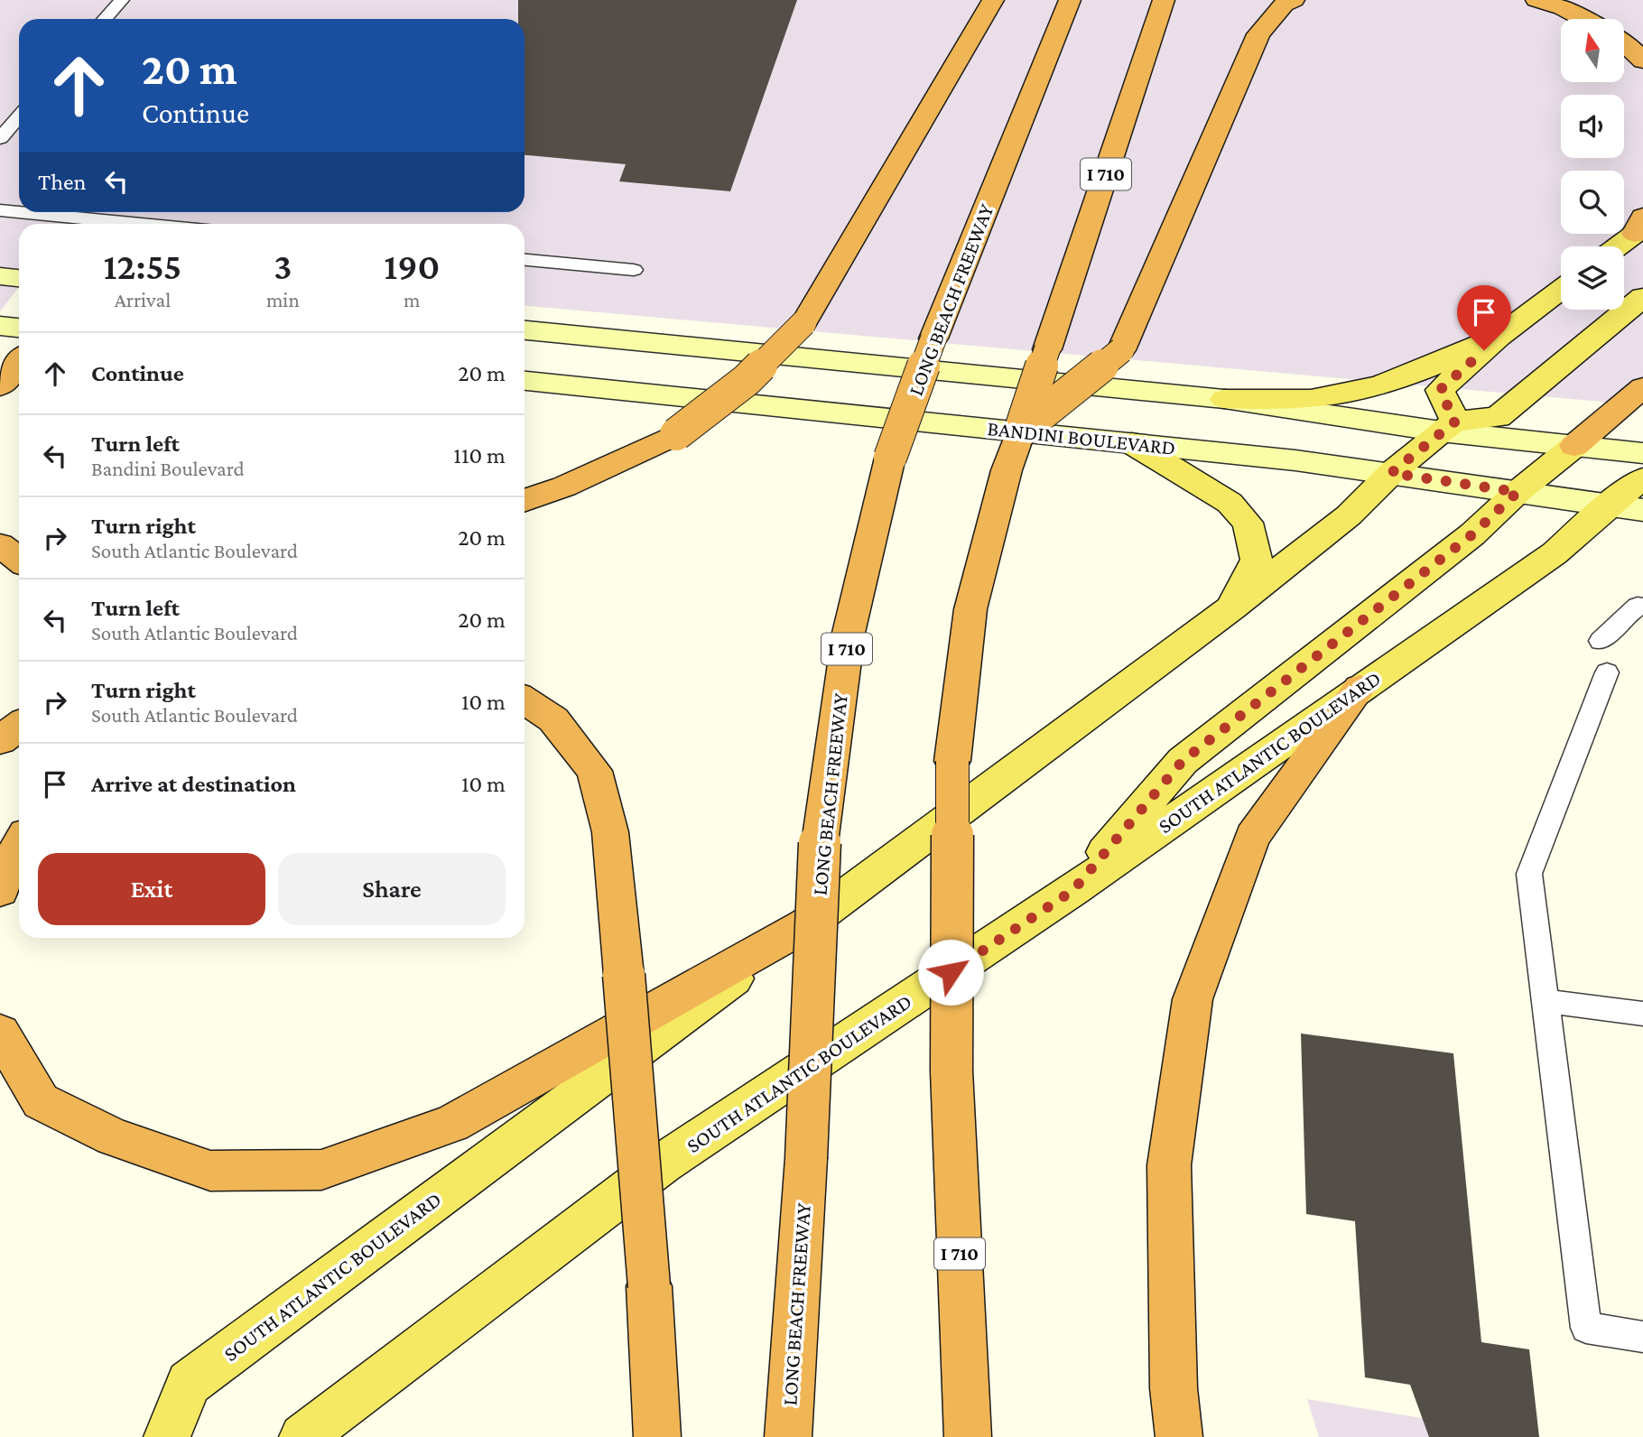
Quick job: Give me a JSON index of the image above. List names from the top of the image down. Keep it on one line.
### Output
{"streets":{"highway":["I 710","LONG BEACH FREEWAY"],"main road":["BANDINI BOULEVARD","SOUTH ATLANTIC BOULEVARD"]},"crossings":[["BANDINI BOULEVARD","SOUTH ATLANTIC BOULEVARD"]],"north":"top","page":{"turn":["20 m","Continue"],"then":"Then","eta":["12:55","Arrival","3","min","190","m"],"list":[{"name":"Continue","value":"20 m"},{"name":"Turn left","note":"Bandini Boulevard","value":"110 m"},{"name":"Turn right","note":"South Atlantic Boulevard","value":"20 m"},{"name":"Turn left","note":"South Atlantic Boulevard","value":"20 m"},{"name":"Turn right","note":"South Atlantic Boulevard","value":"10 m"},{"name":"Arrive at destination","value":"10 m"}],"buttons":["Exit","Share"]}}
